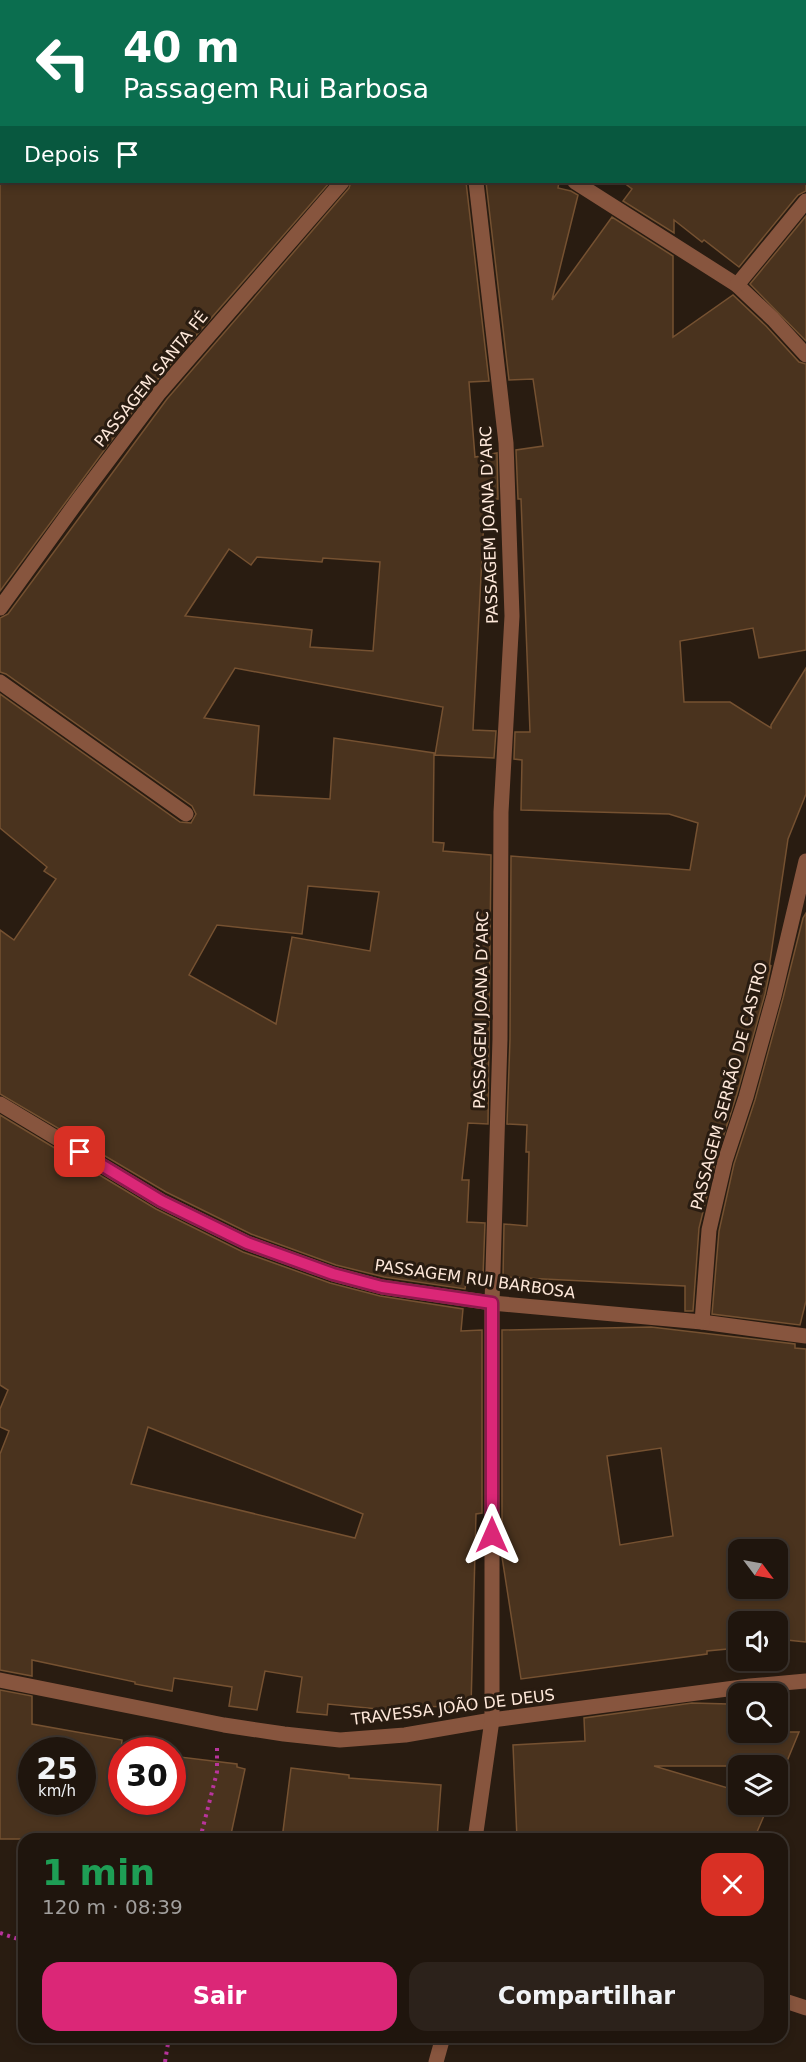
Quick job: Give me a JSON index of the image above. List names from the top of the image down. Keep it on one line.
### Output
{"streets":{"street":["PASSAGEM SANTA FÉ","PASSAGEM JOANA D’ARC","PASSAGEM SERRÃO DE CASTRO","PASSAGEM RUI BARBOSA","TRAVESSA JOÃO DE DEUS"]},"crossings":[["PASSAGEM JOANA D’ARC","PASSAGEM RUI BARBOSA"],["PASSAGEM JOANA D’ARC","TRAVESSA JOÃO DE DEUS"],["PASSAGEM SERRÃO DE CASTRO","PASSAGEM RUI BARBOSA"]],"north":"bottom right","page":{"turn":["40 m","Passagem Rui Barbosa"],"then":"Depois","speed":"25 km/h","limit":"30","heading":["1 min","120 m · 08:39"],"buttons":["Sair","Compartilhar"]}}
